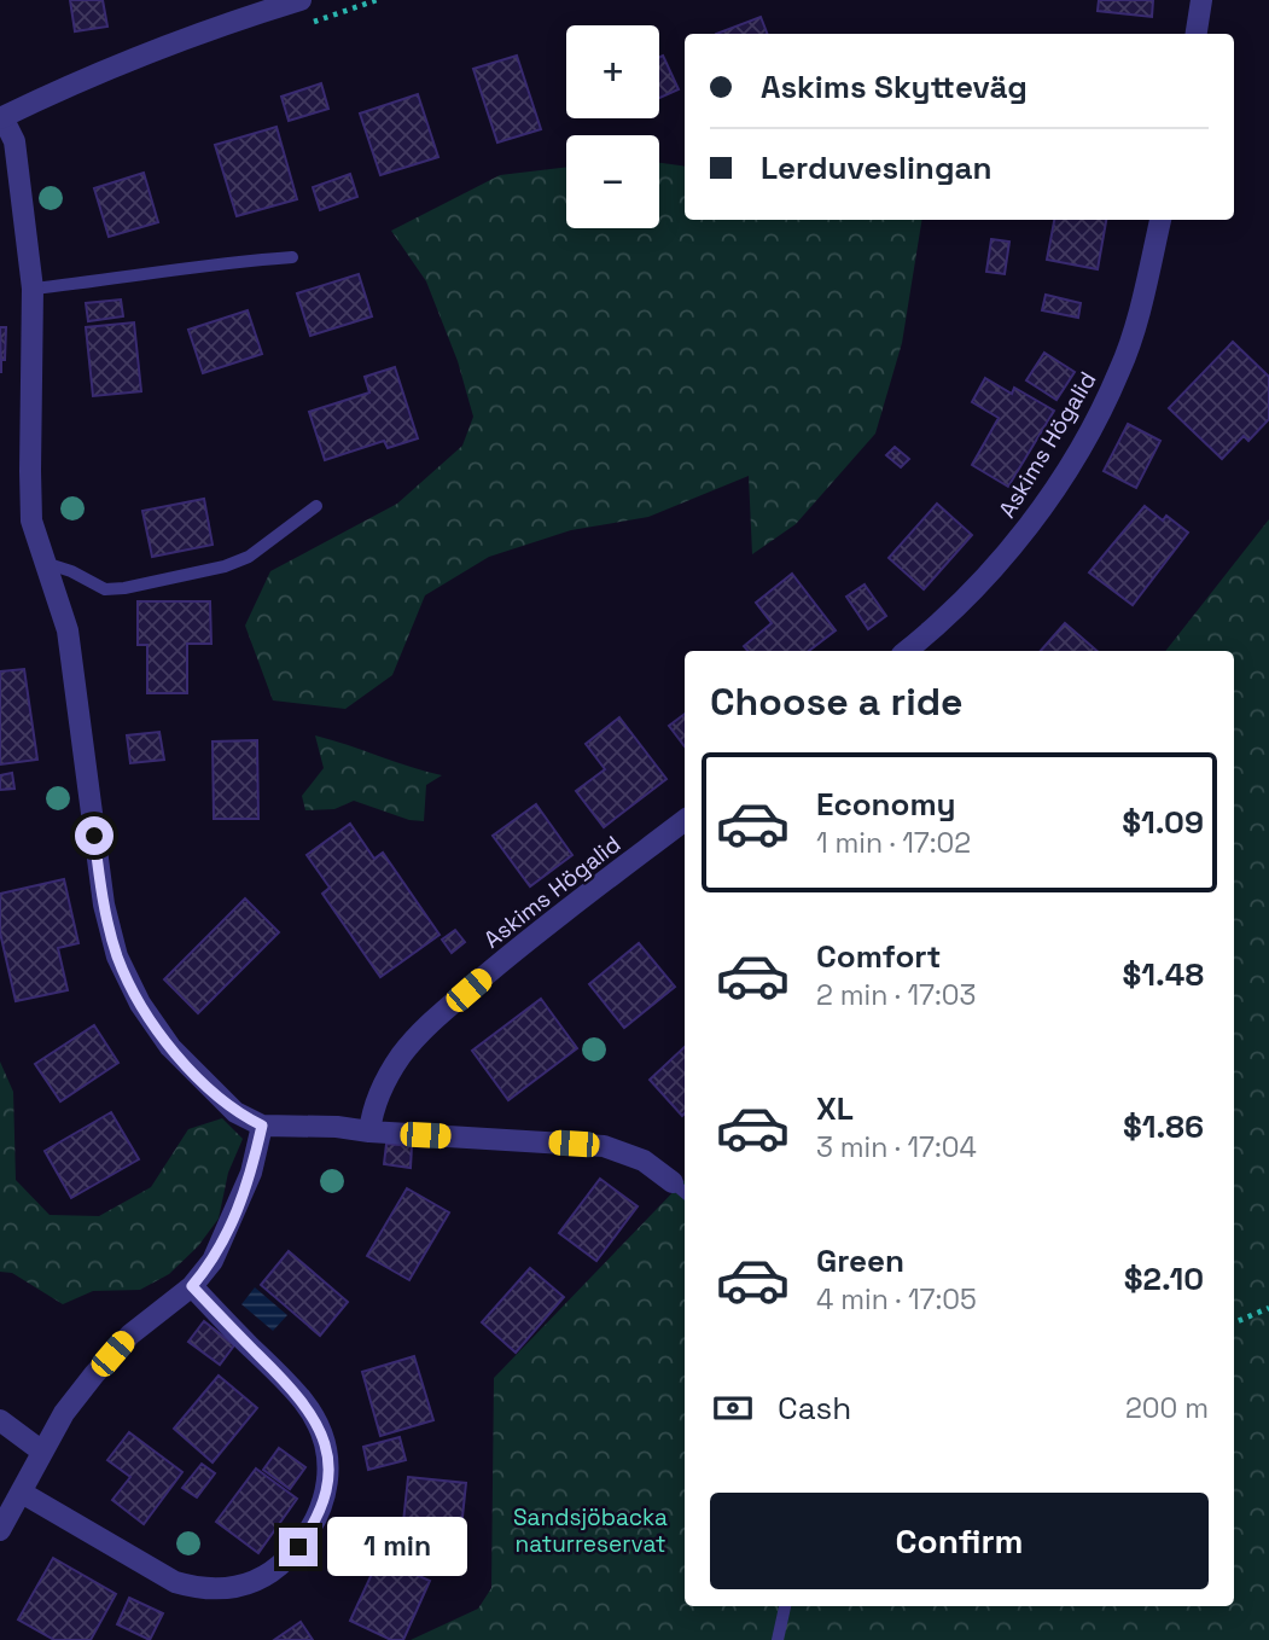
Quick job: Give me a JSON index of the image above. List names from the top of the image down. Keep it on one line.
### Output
{"streets":{"street":["Askims Högalid"]},"parks":["Sandsjöbacka naturreservat"],"page":{"map_buttons":["+","−"],"banner":["Askims Skytteväg","Lerduveslingan"],"heading":"Choose a ride","list":[{"name":"Economy","note":"1 min · 17:02","value":"$1.09"},{"name":"Comfort","note":"2 min · 17:03","value":"$1.48"},{"name":"XL","note":"3 min · 17:04","value":"$1.86"},{"name":"Green","note":"4 min · 17:05","value":"$2.10"}],"pay":["Cash","200 m"],"buttons":"Confirm","bubble":"1 min"}}
